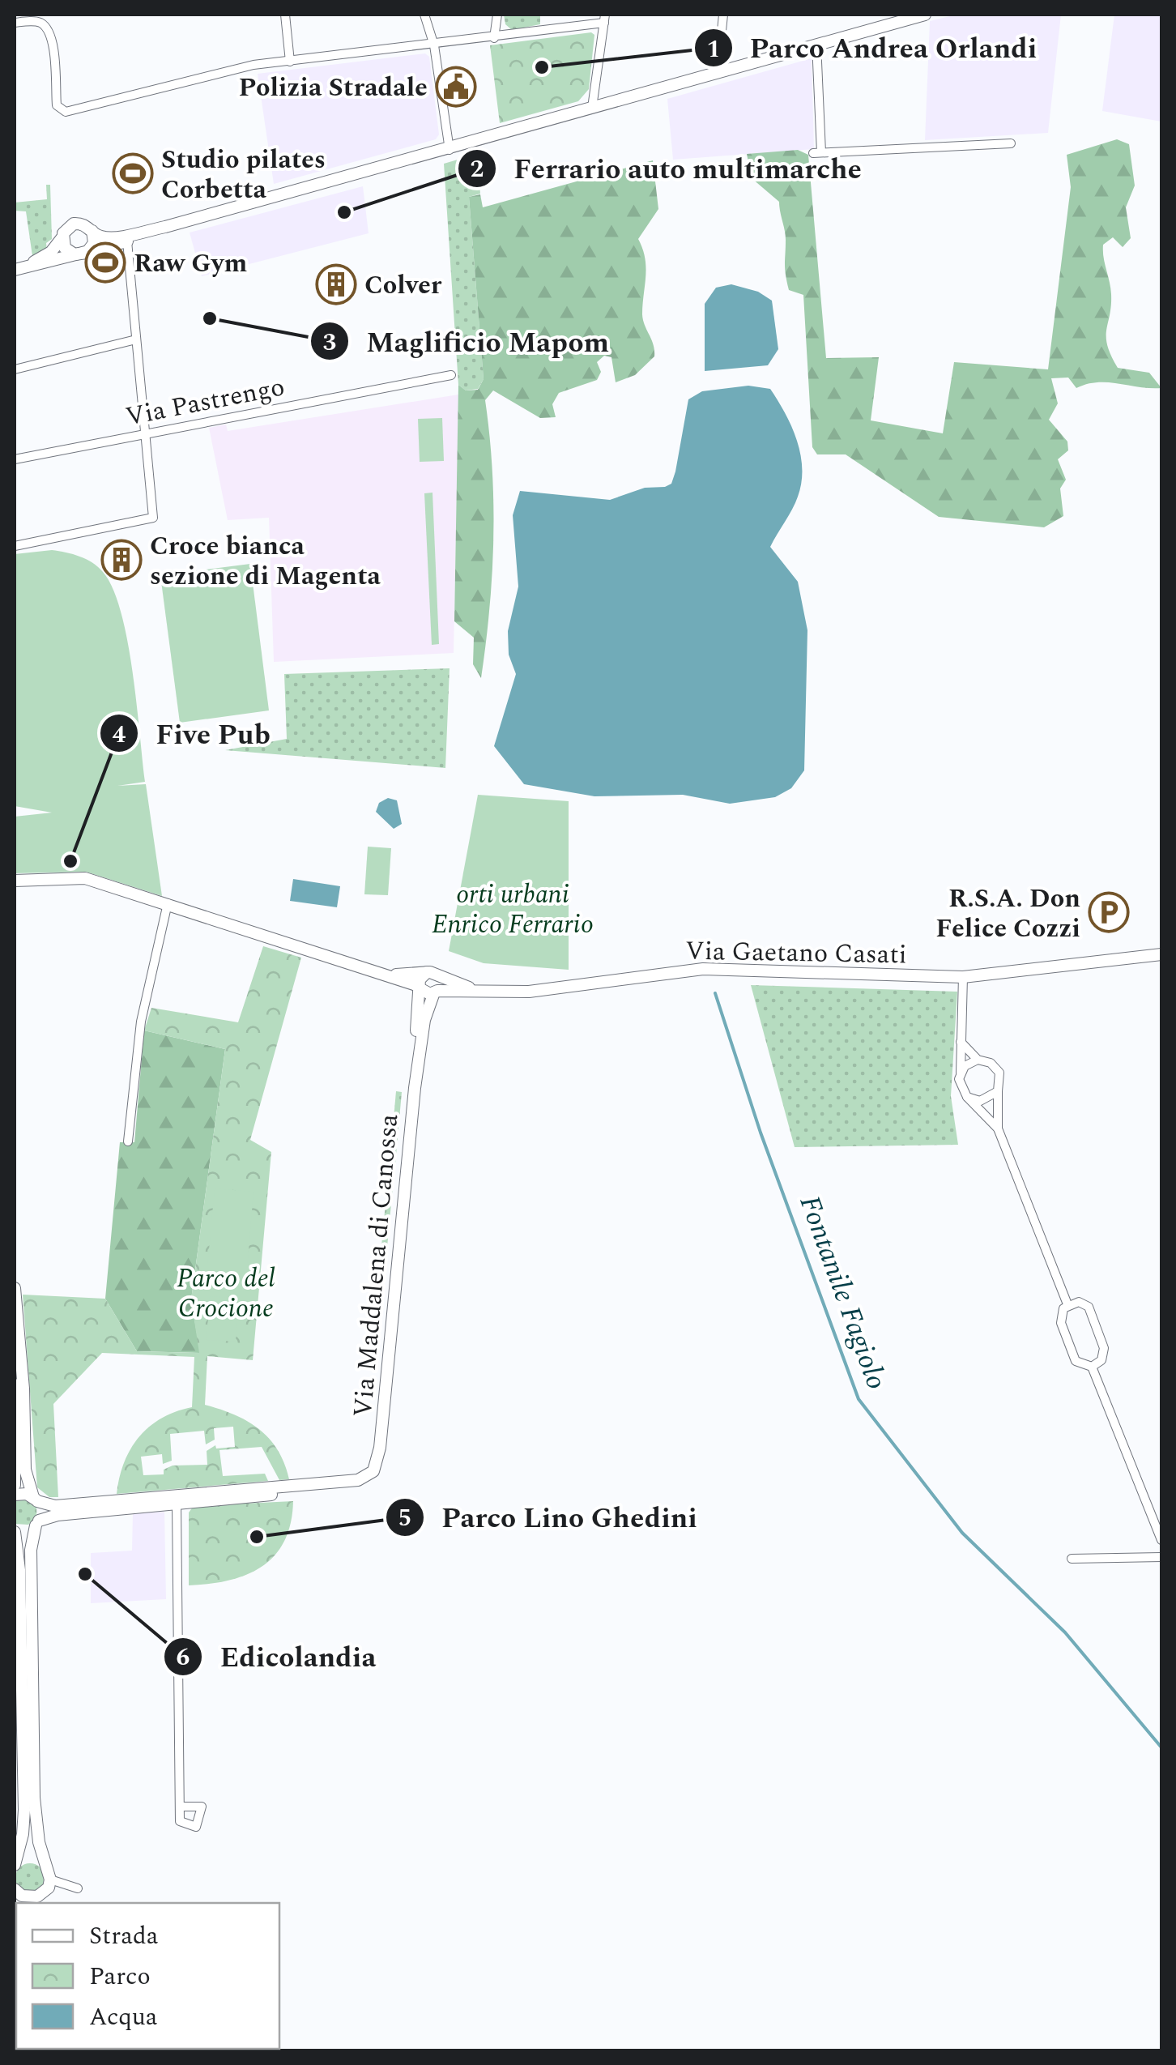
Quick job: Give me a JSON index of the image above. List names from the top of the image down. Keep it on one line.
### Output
{"streets":{"street":["Via Pastrengo","Via Gaetano Casati","Via Maddalena di Canossa"]},"crossings":[["Via Gaetano Casati","Via Maddalena di Canossa"]],"water":["Fontanile Fagiolo"],"parks":["orti urbani Enrico Ferrario","Parco del Crocione"],"places":{"other":["Parco Andrea Orlandi","Ferrario auto multimarche","Maglificio Mapom","Five Pub","Parco Lino Ghedini","Edicolandia"],"public building":["Polizia Stradale"],"sports":["Studio pilates Corbetta","Raw Gym"],"building":["Colver","Croce bianca sezione di Magenta"],"parking":["R.S.A. Don Felice Cozzi"]},"legend":["Strada","Parco","Acqua"]}
